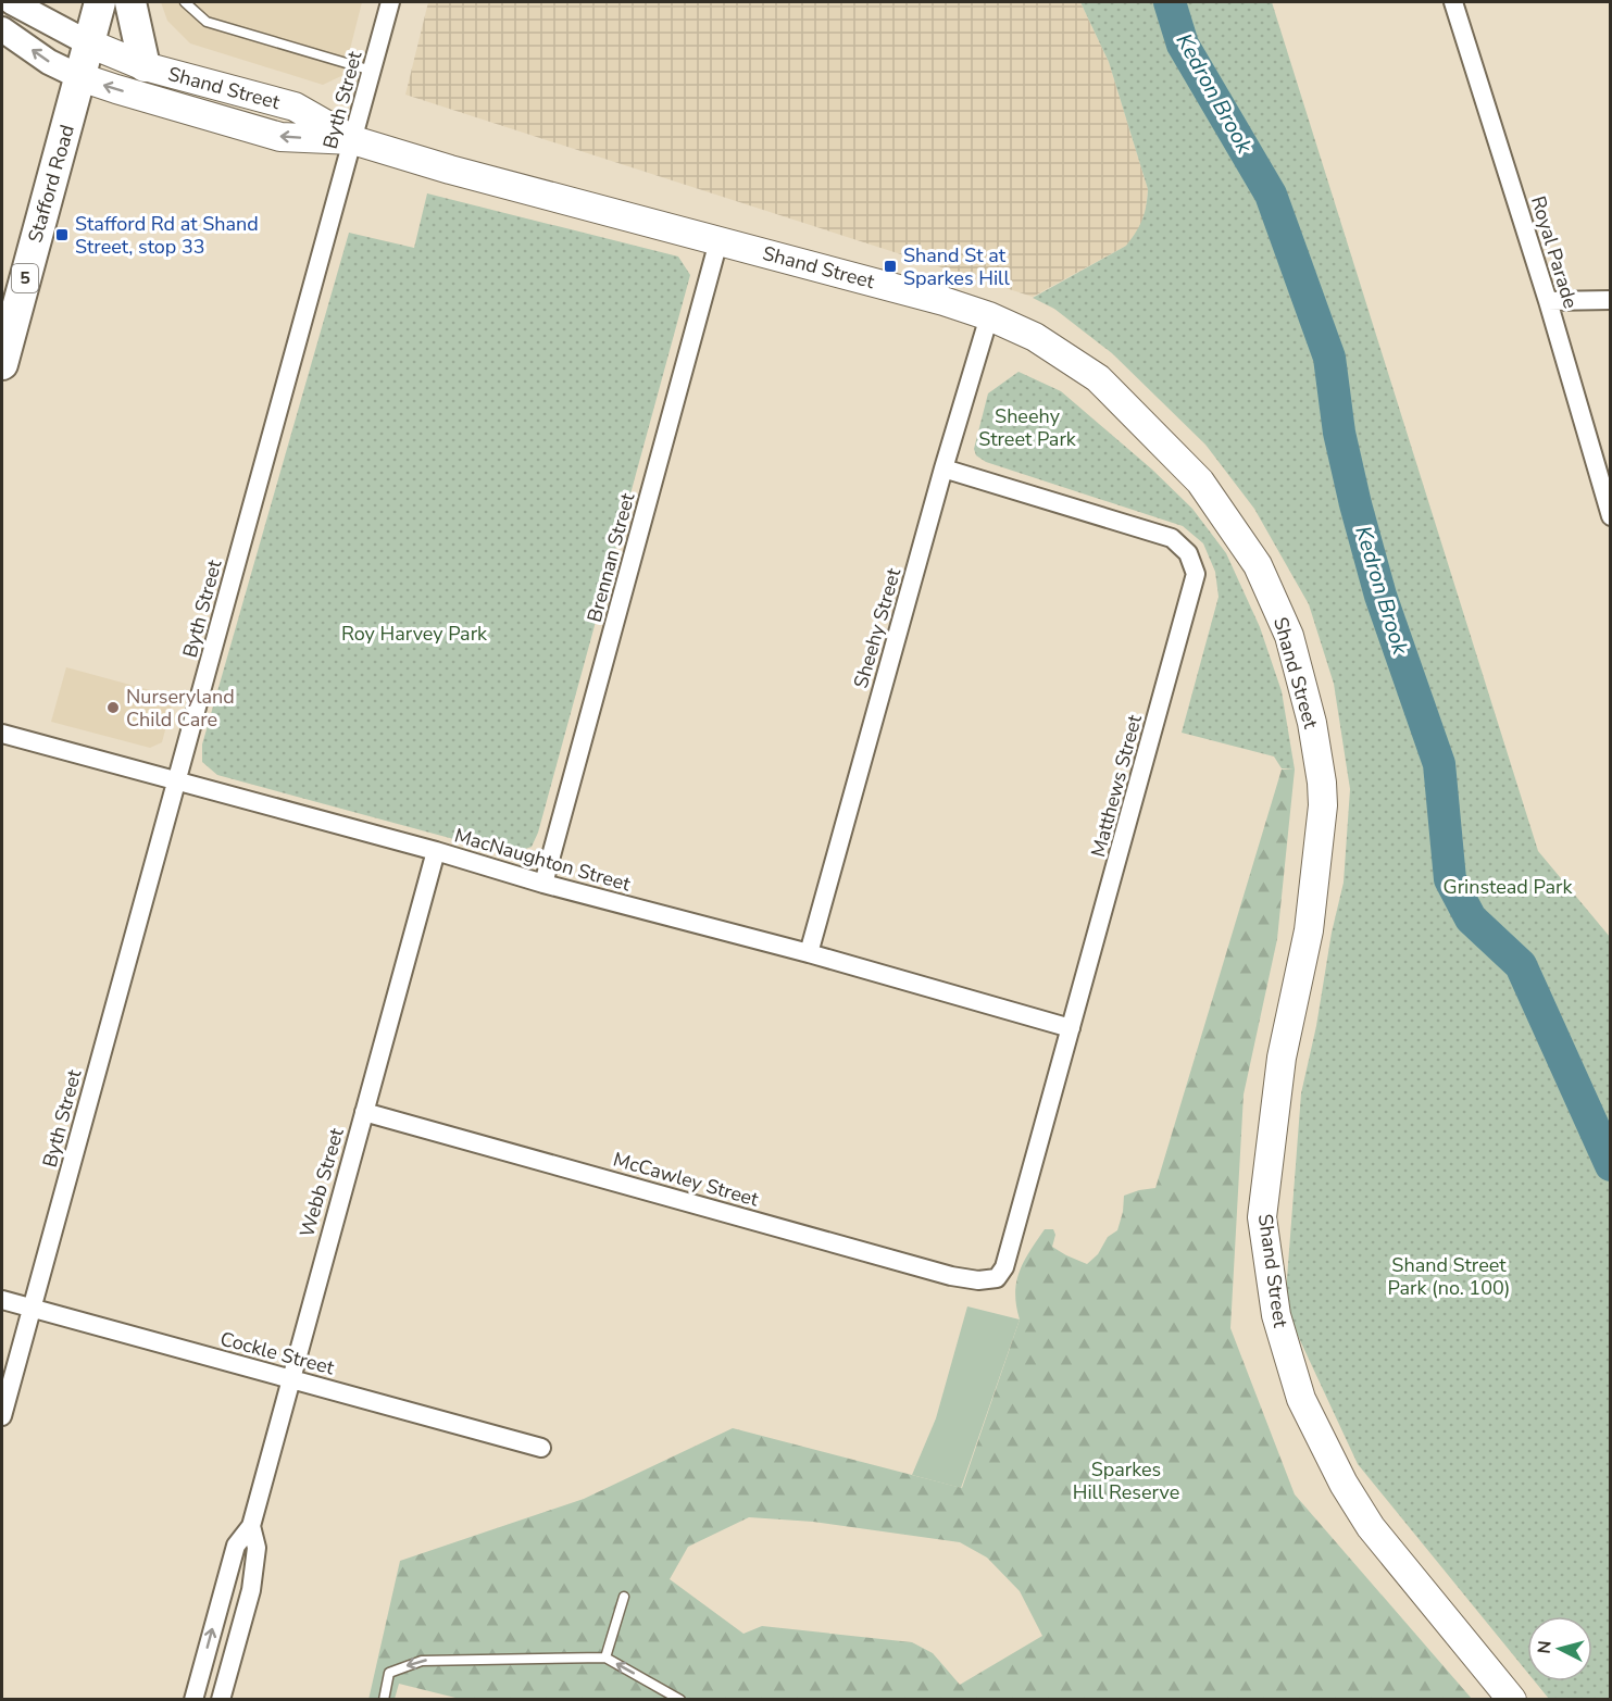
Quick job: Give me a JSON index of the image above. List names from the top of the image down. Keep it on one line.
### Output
{"streets":{"highway":["Stafford Road","5"],"main road":["Shand Street"],"street":["Byth Street","Royal Parade","Brennan Street","Sheehy Street","Matthews Street","MacNaughton Street","McCawley Street","Webb Street","Cockle Street"]},"crossings":[["Shand Street","Byth Street"],["Shand Street","Stafford Road"],["Shand Street","Brennan Street"],["Shand Street","Sheehy Street"],["Byth Street","MacNaughton Street"],["Byth Street","Cockle Street"],["Brennan Street","MacNaughton Street"],["Sheehy Street","Matthews Street"],["Sheehy Street","MacNaughton Street"],["Matthews Street","MacNaughton Street"],["Matthews Street","McCawley Street"],["MacNaughton Street","Webb Street"],["McCawley Street","Webb Street"],["Webb Street","Cockle Street"]],"water":["Kedron Brook"],"parks":["Sheehy Street Park","Roy Harvey Park","Grinstead Park","Shand Street Park (no. 100)","Sparkes Hill Reserve"],"places":{"transit":["Stafford Rd at Shand Street, stop 33","Shand St at Sparkes Hill"],"other":["Nurseryland Child Care"]},"north":"left"}
